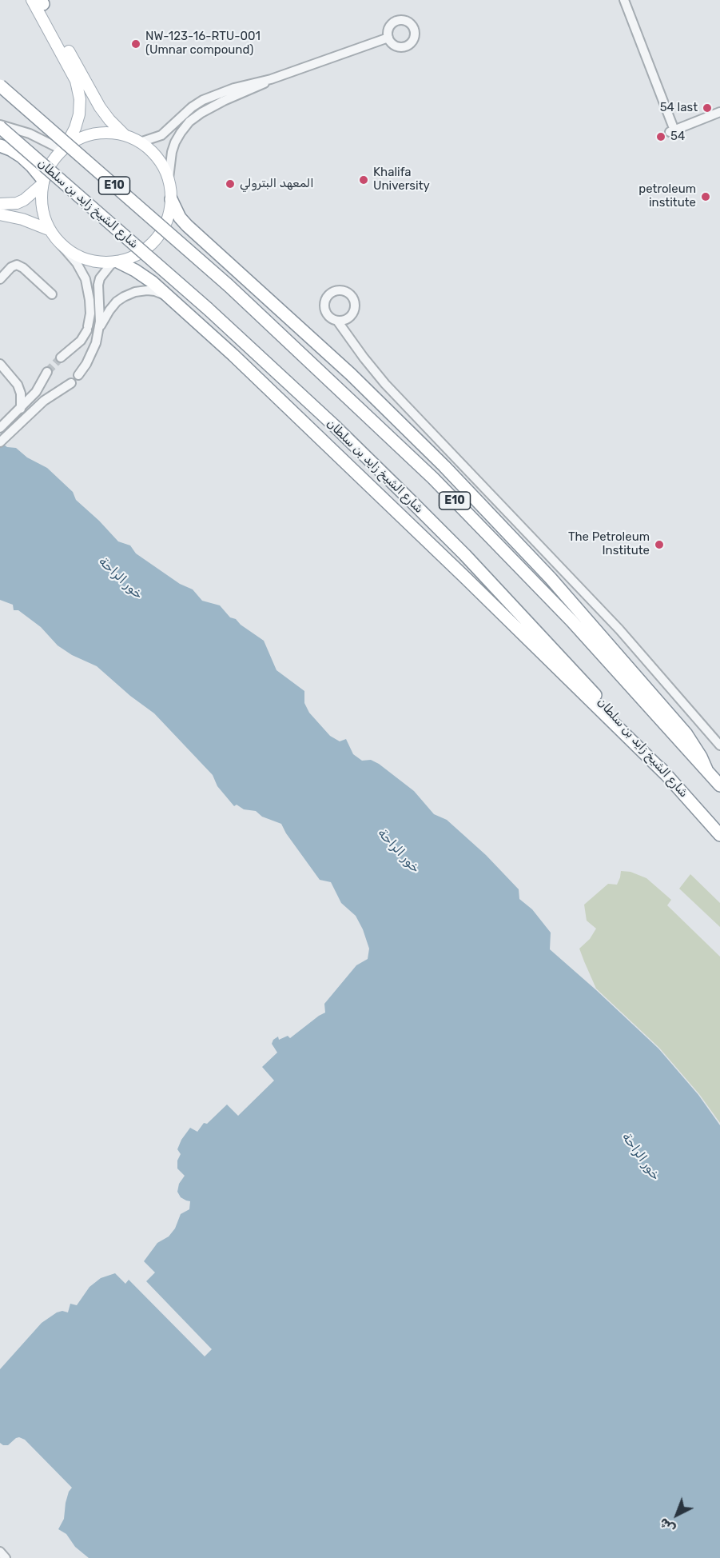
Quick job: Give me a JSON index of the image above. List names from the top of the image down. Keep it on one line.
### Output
{"streets":{"highway":["E10","شارع الشيخ زايد بن سلطان"]},"water":["خور الراحة"],"places":["NW-123-16-RTU-001 (Umnar compound)","54 last","54","Khalifa University","المعهد البترولي","petroleum institute","The Petroleum Institute"],"north":"bottom left"}
